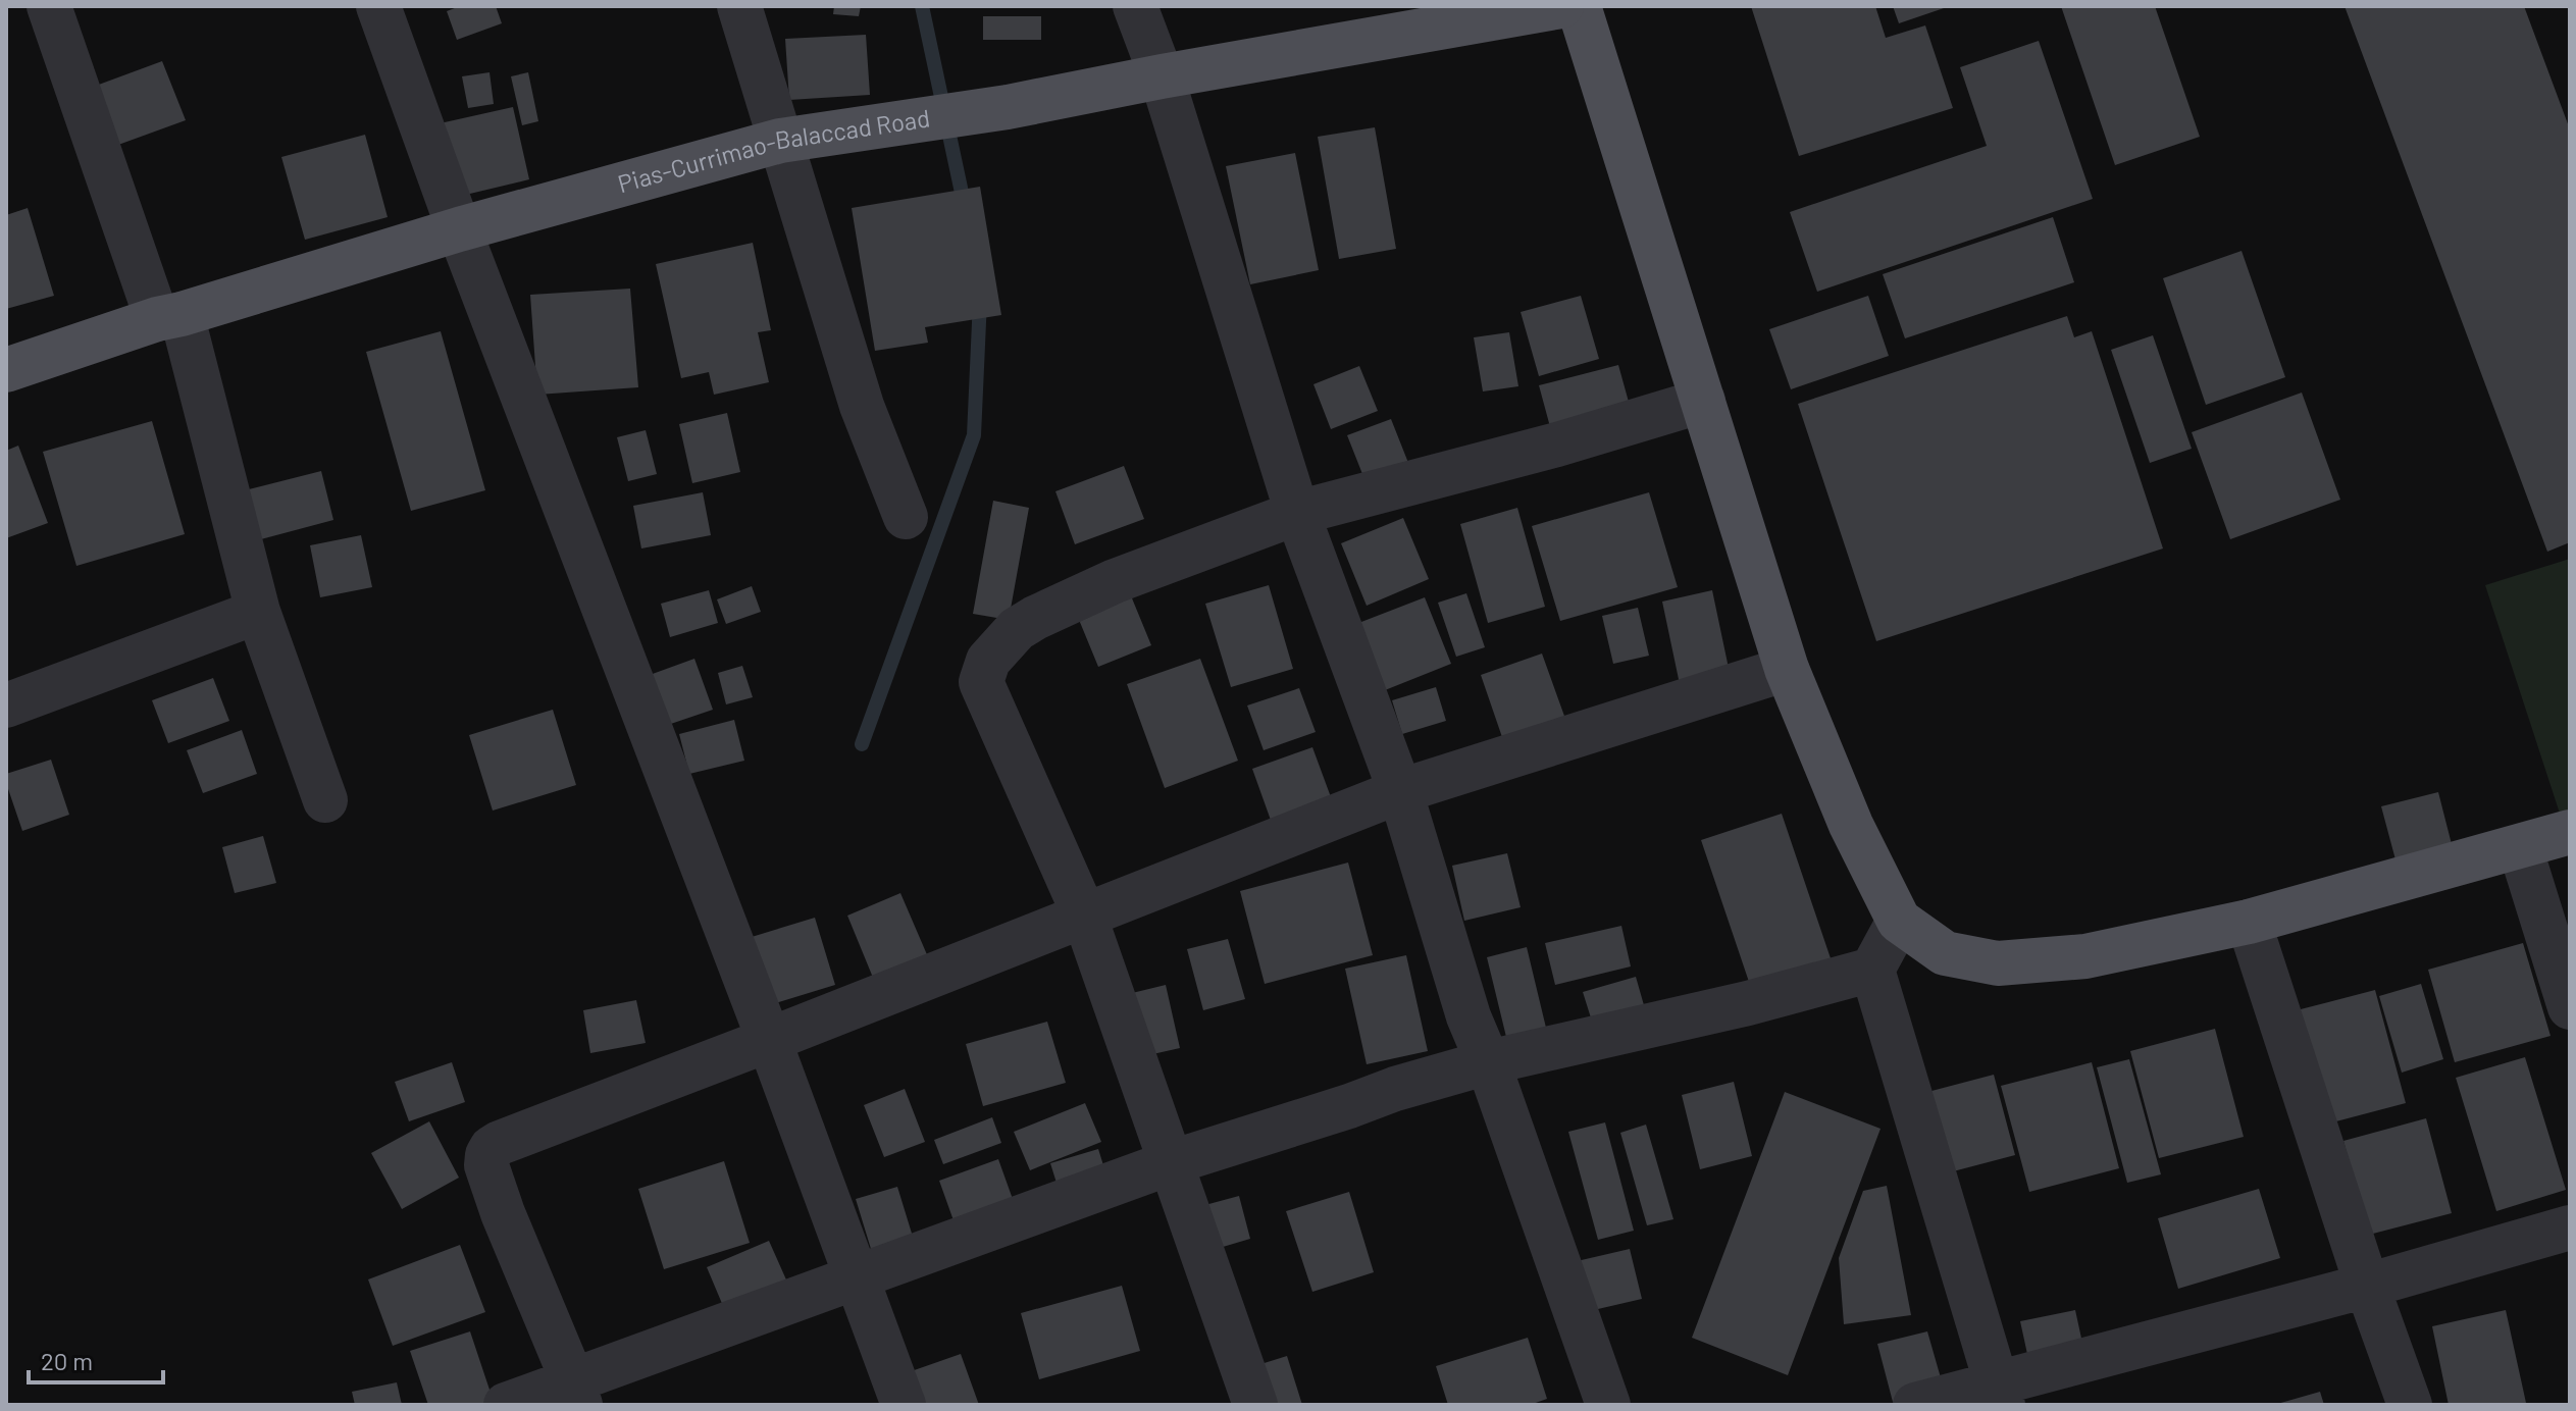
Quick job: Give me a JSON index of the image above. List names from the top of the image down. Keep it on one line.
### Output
{"streets":{"main road":["Pias-Currimao-Balaccad Road"]},"scale_bar":"20 m"}
